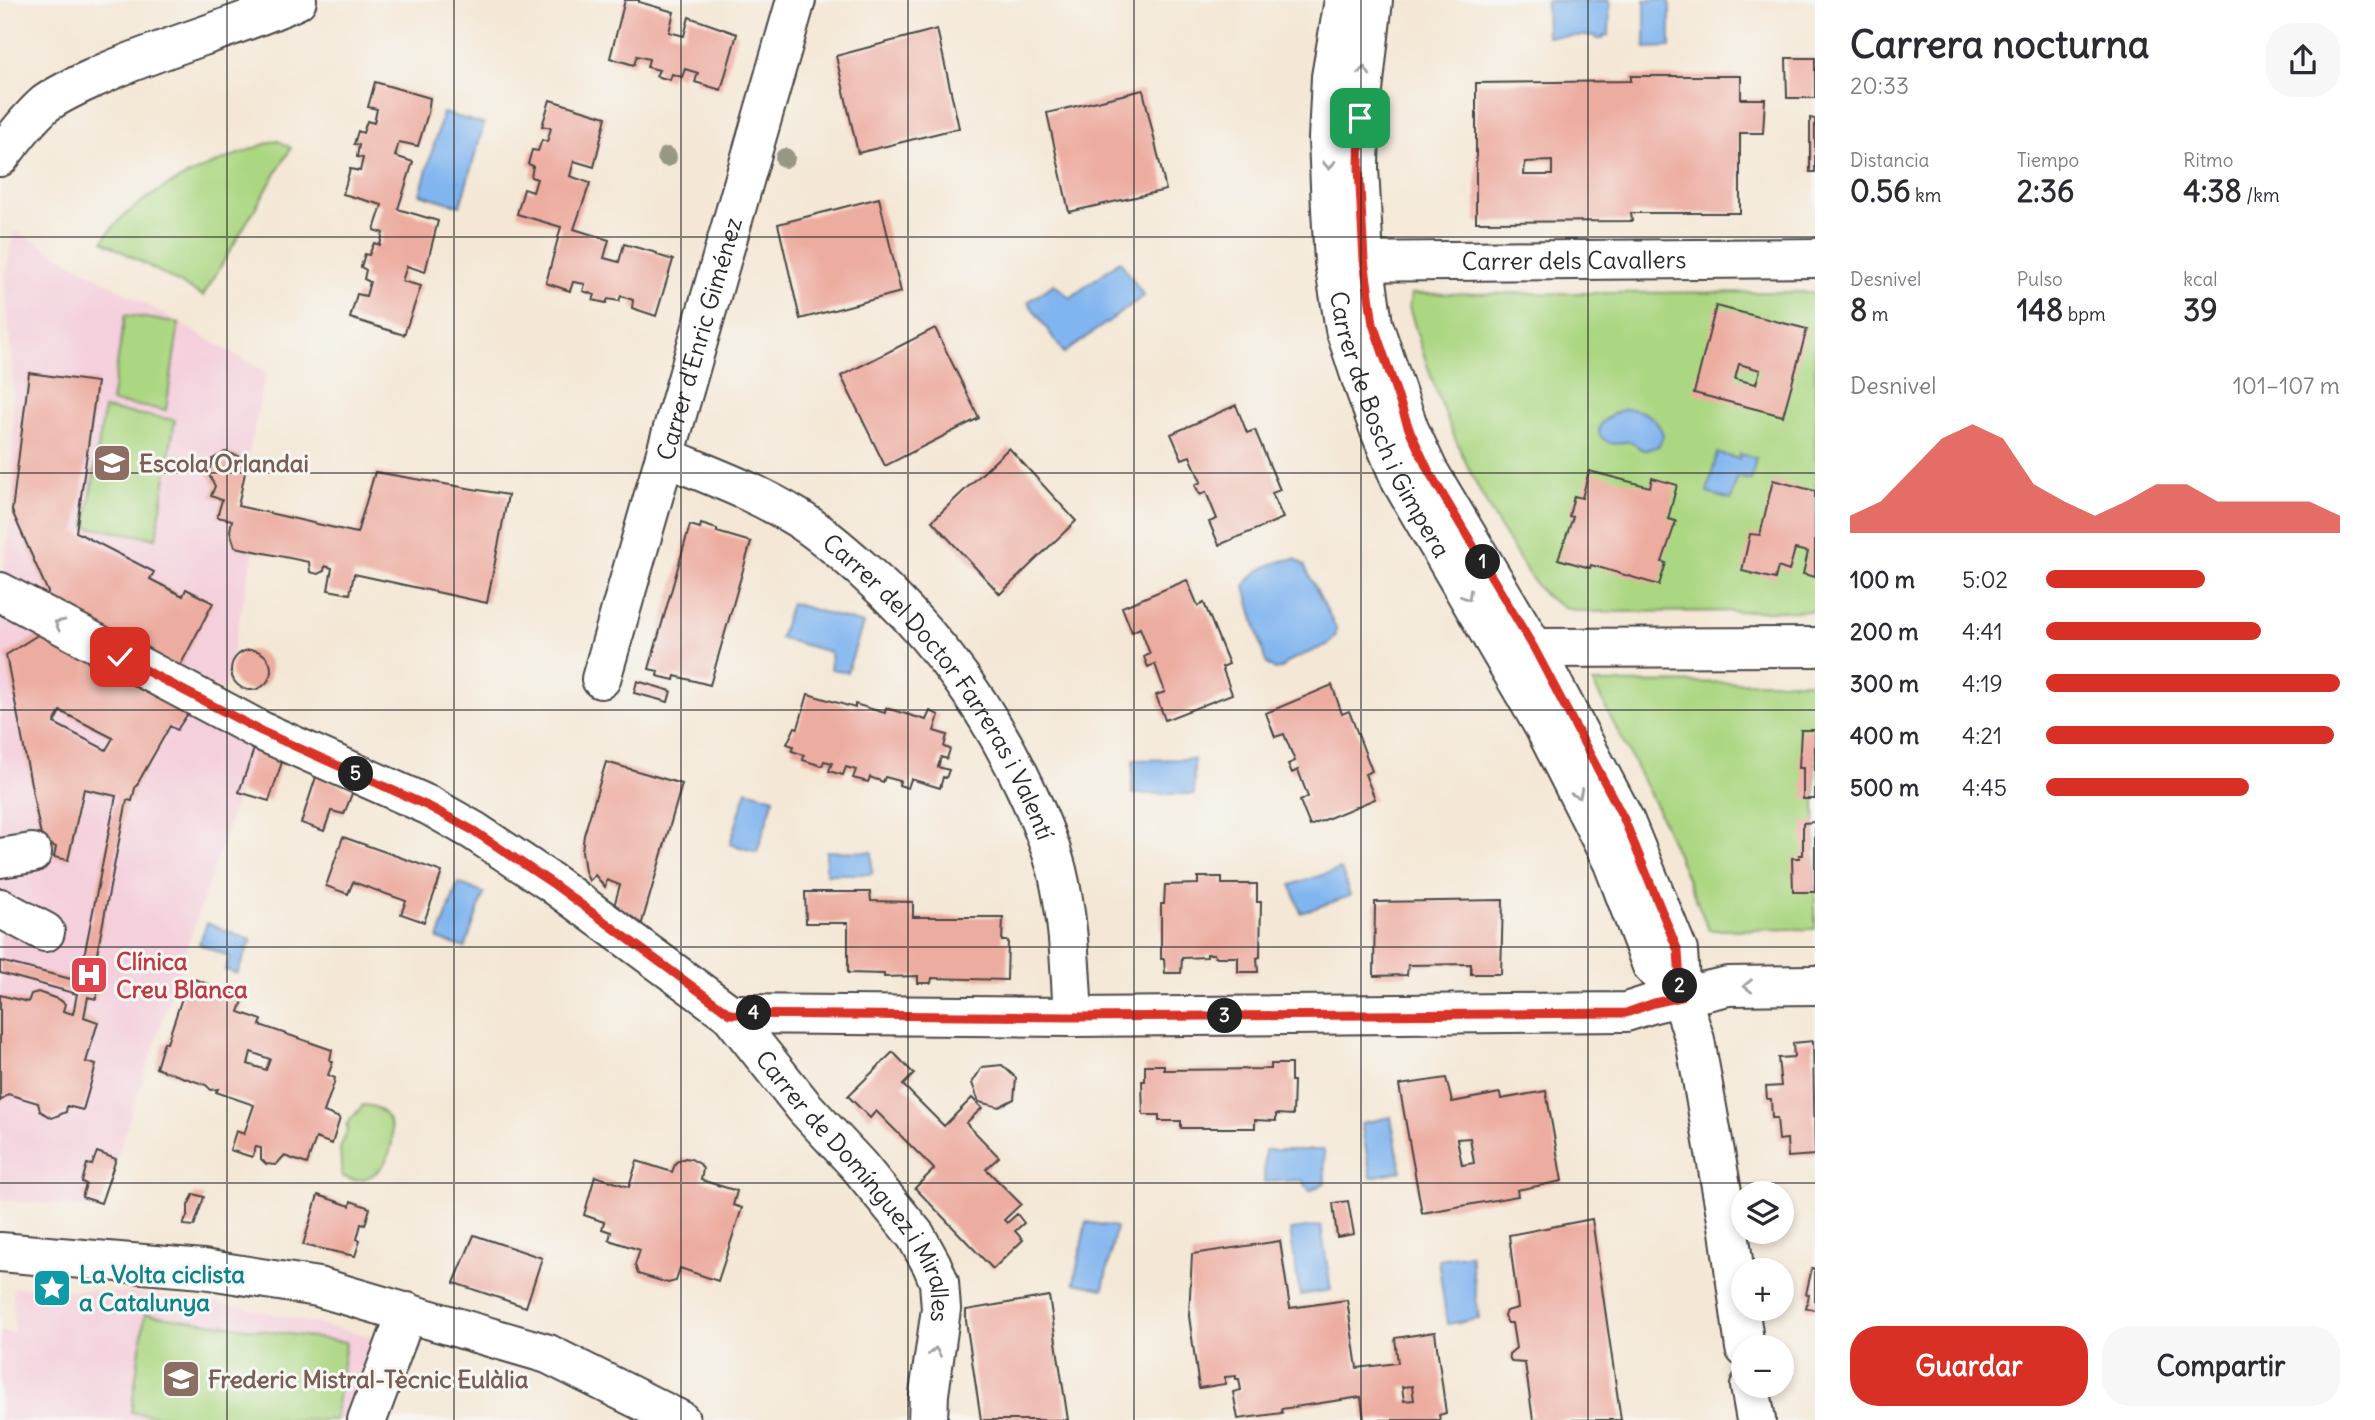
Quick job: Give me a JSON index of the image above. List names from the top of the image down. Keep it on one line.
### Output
{"streets":{"street":["Carrer dels Cavallers","Carrer d'Enric Giménez","Carrer de Bosch i Gimpera","Carrer del Doctor Farreras i Valentí","Carrer de Domínguez i Miralles"]},"crossings":[["Carrer dels Cavallers","Carrer de Bosch i Gimpera"],["Carrer d'Enric Giménez","Carrer del Doctor Farreras i Valentí"]],"one_way":["Carrer de Domínguez i Miralles"],"places":{"school or university":["Escola Orlandai","Frederic Mistral-Tècnic Eulàlia"],"hospital":["Clínica Creu Blanca"],"place":["La Volta ciclista a Catalunya"]},"page":{"heading":["Carrera nocturna","20:33"],"stats":[["Distancia","0.56 km"],["Tiempo","2:36"],["Ritmo","4:38 /km"],["Desnivel","8 m"],["Pulso","148 bpm"],["kcal","39"]],"chart":["Desnivel","101–107 m"],"pins":["1","5","2","4","3"],"list":[{"name":"100 m","note":"5:02"},{"name":"200 m","note":"4:41"},{"name":"300 m","note":"4:19"},{"name":"400 m","note":"4:21"},{"name":"500 m","note":"4:45"}],"map_buttons":["+","−"],"buttons":["Guardar","Compartir"]}}
